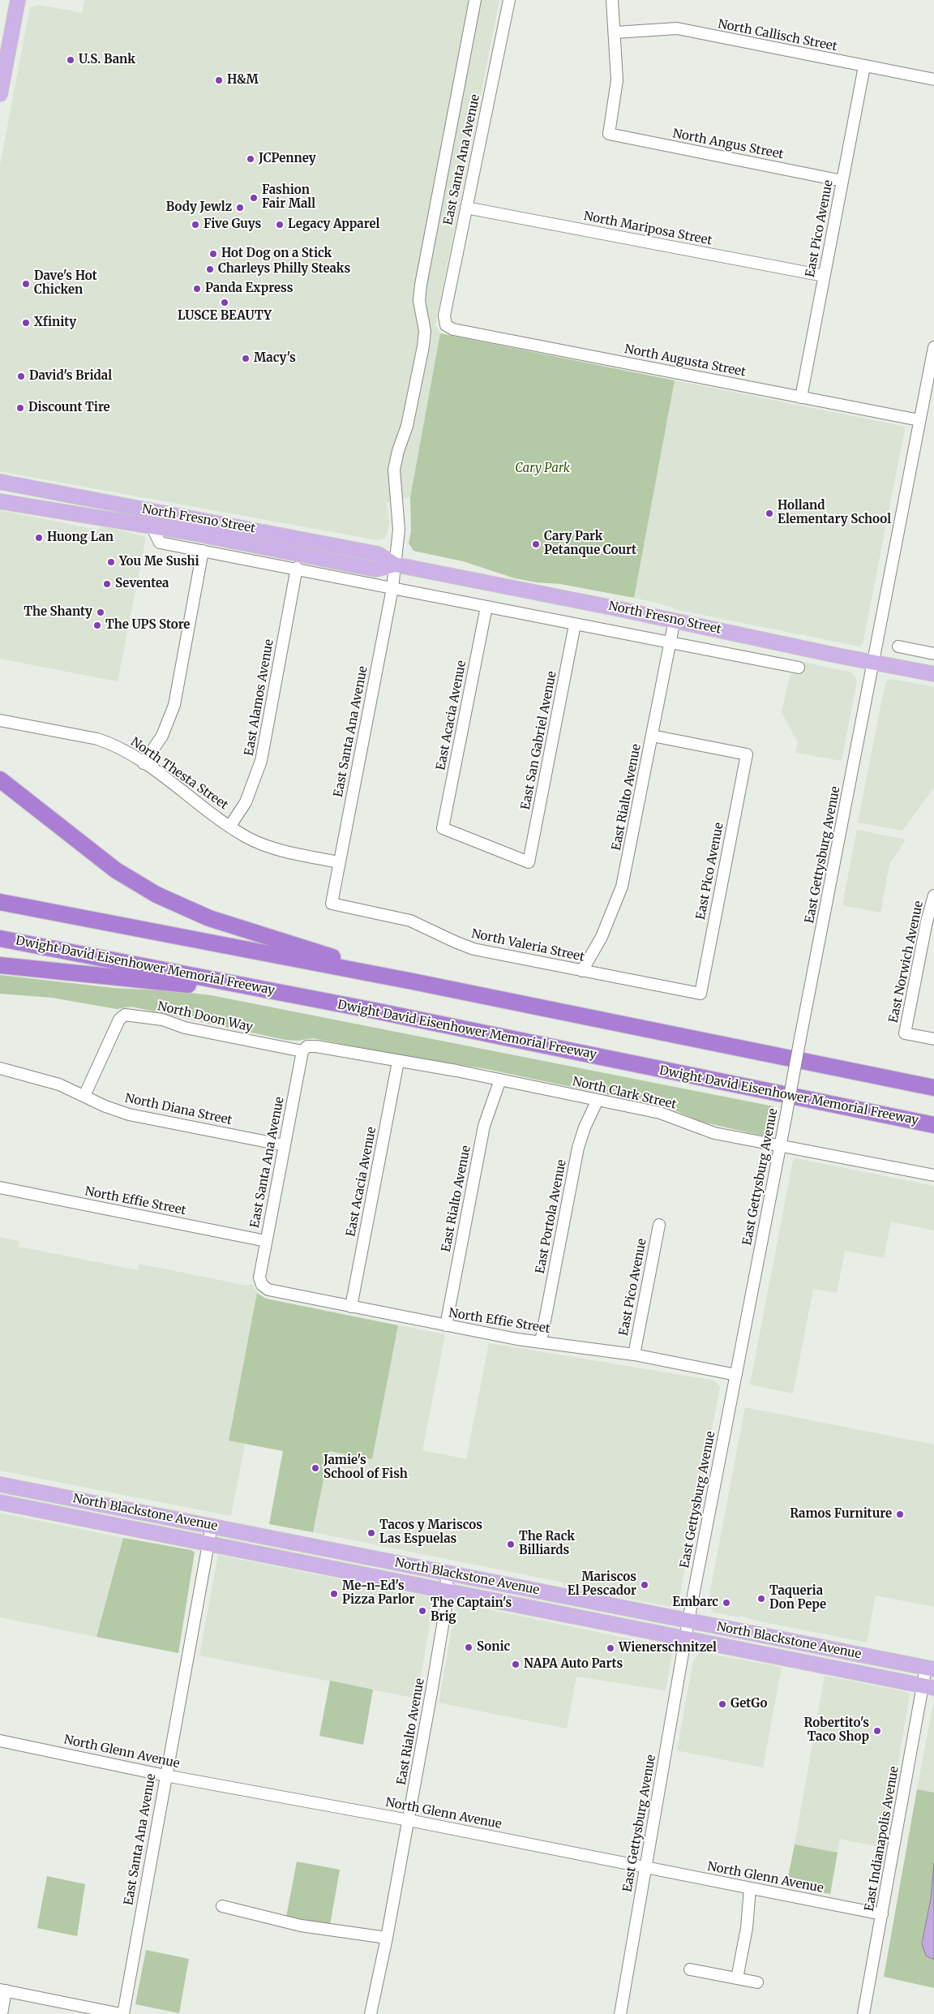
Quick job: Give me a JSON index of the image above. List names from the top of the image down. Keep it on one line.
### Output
{"streets":{"highway":["Dwight David Eisenhower Memorial Freeway"],"main road":["North Fresno Street","North Blackstone Avenue"],"street":["North Callisch Street","North Angus Street","East Santa Ana Avenue","North Mariposa Street","East Pico Avenue","North Augusta Street","East Alamos Avenue","East Acacia Avenue","East San Gabriel Avenue","North Thesta Street","East Rialto Avenue","East Gettysburg Avenue","North Valeria Street","East Norwich Avenue","North Doon Way","North Clark Street","North Diana Street","North Effie Street","East Portola Avenue","North Glenn Avenue","East Indianapolis Avenue"]},"crossings":[["North Callisch Street","North Angus Street"],["North Callisch Street","East Pico Avenue"],["North Angus Street","East Pico Avenue"],["East Santa Ana Avenue","North Mariposa Street"],["East Santa Ana Avenue","North Augusta Street"],["East Santa Ana Avenue","North Fresno Street"],["East Santa Ana Avenue","North Thesta Street"],["East Santa Ana Avenue","North Valeria Street"],["East Santa Ana Avenue","North Doon Way"],["East Santa Ana Avenue","North Clark Street"],["East Santa Ana Avenue","North Diana Street"],["East Santa Ana Avenue","North Effie Street"],["East Santa Ana Avenue","North Blackstone Avenue"],["East Santa Ana Avenue","North Glenn Avenue"],["North Mariposa Street","East Pico Avenue"],["East Pico Avenue","North Augusta Street"],["East Pico Avenue","East Rialto Avenue"],["East Pico Avenue","North Valeria Street"],["East Pico Avenue","North Effie Street"],["North Augusta Street","East Gettysburg Avenue"],["North Fresno Street","East Rialto Avenue"],["North Fresno Street","East Gettysburg Avenue"],["East Alamos Avenue","North Thesta Street"],["East Acacia Avenue","East San Gabriel Avenue"],["East Acacia Avenue","North Clark Street"],["East Acacia Avenue","North Effie Street"],["East Rialto Avenue","North Valeria Street"],["East Rialto Avenue","North Clark Street"],["East Rialto Avenue","North Effie Street"],["East Rialto Avenue","North Blackstone Avenue"],["East Rialto Avenue","North Glenn Avenue"],["East Gettysburg Avenue","North Clark Street"],["East Gettysburg Avenue","North Effie Street"],["East Gettysburg Avenue","North Blackstone Avenue"],["East Gettysburg Avenue","North Glenn Avenue"],["North Doon Way","North Clark Street"],["North Doon Way","North Diana Street"],["North Clark Street","East Portola Avenue"],["North Effie Street","East Portola Avenue"],["North Blackstone Avenue","East Indianapolis Avenue"],["North Glenn Avenue","East Indianapolis Avenue"]],"parks":["Cary Park"],"places":["U.S. Bank","H&M","JCPenney","Fashion Fair Mall","Body Jewlz","Five Guys","Legacy Apparel","Hot Dog on a Stick","Charleys Philly Steaks","Dave's Hot Chicken","Panda Express","LUSCE BEAUTY","Xfinity","Macy's","David's Bridal","Discount Tire","Holland Elementary School","Huong Lan","Cary Park Petanque Court","You Me Sushi","Seventea","The Shanty","The UPS Store","Jamie's School of Fish","Ramos Furniture","Tacos y Mariscos Las Espuelas","The Rack Billiards","Mariscos El Pescador","Me-n-Ed's Pizza Parlor","Taqueria Don Pepe","Embarc","The Captain's Brig","Sonic","Wienerschnitzel","NAPA Auto Parts","GetGo","Robertito's Taco Shop"]}
